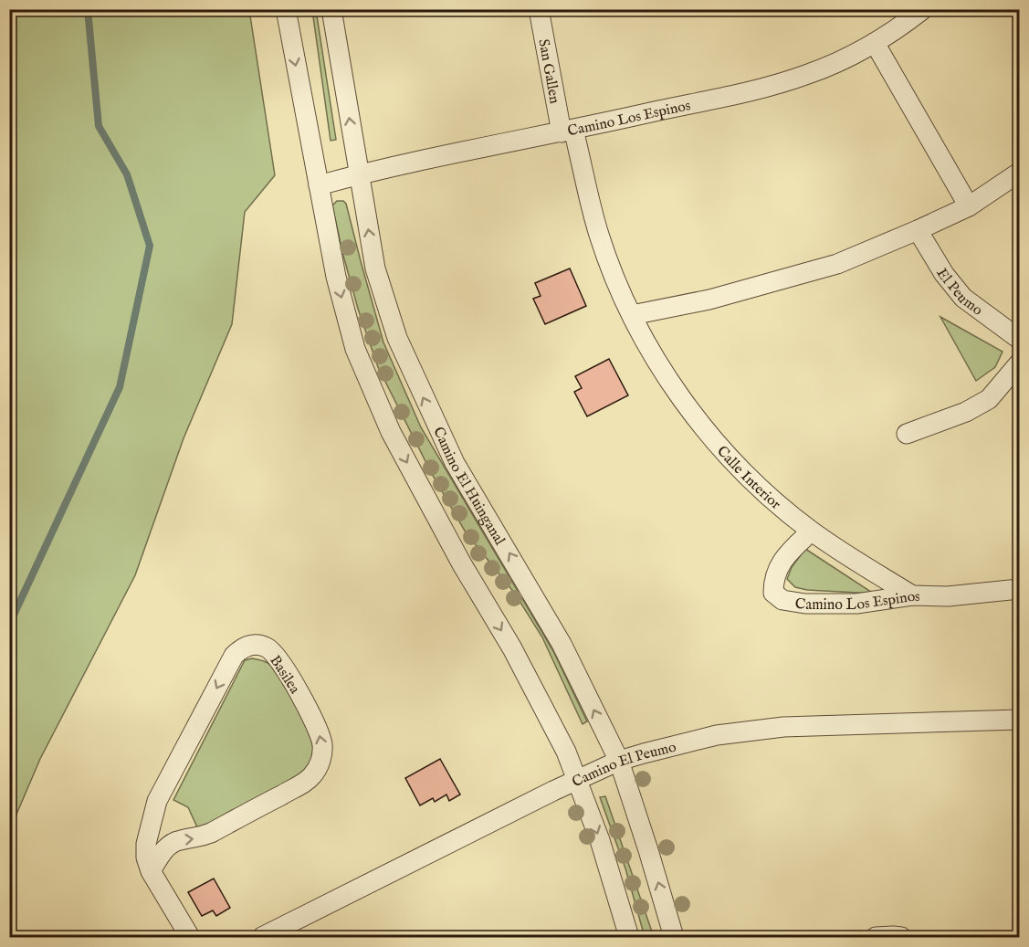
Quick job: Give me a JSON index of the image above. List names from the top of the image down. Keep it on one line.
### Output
{"streets":{"street":["San Gallen","Camino Los Espinos","El Peumo","Calle Interior","Camino El Huinganal","Basilea","Camino El Peumo"]},"crossings":[["San Gallen","Camino Los Espinos"],["San Gallen","Calle Interior"],["Camino Los Espinos","Calle Interior"],["Camino Los Espinos","Camino El Huinganal"],["Camino El Huinganal","Camino El Peumo"]]}
